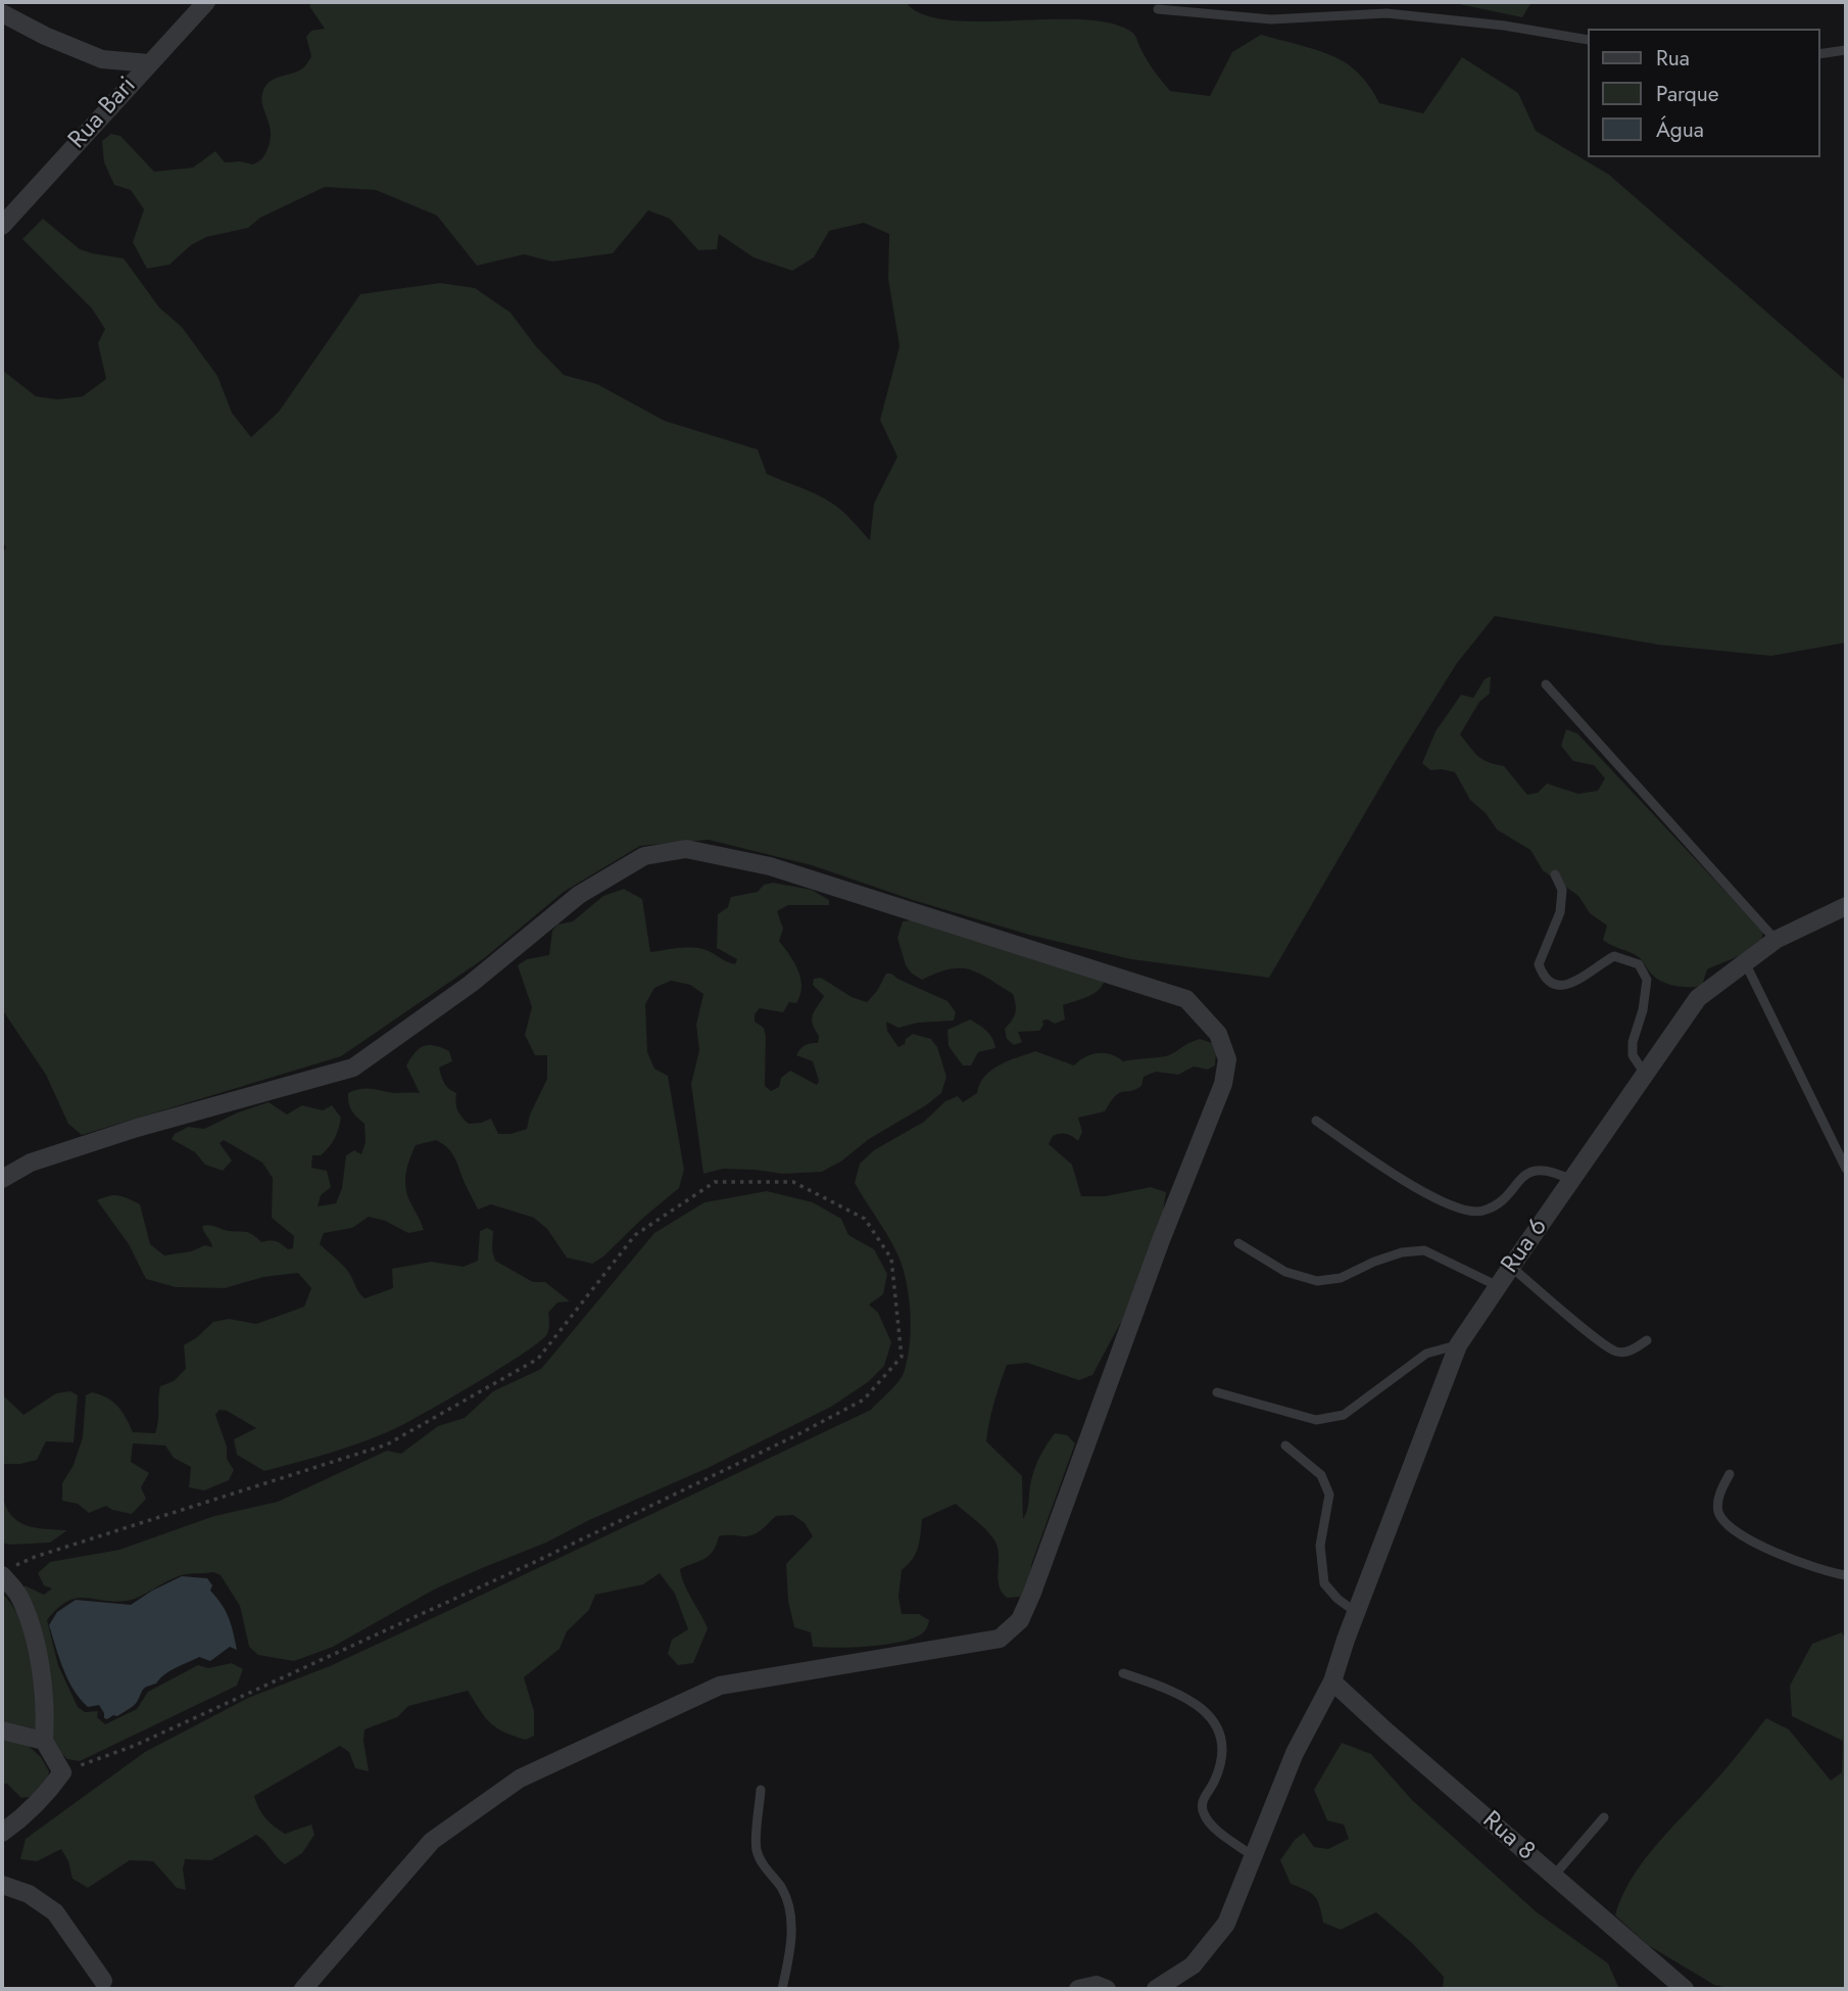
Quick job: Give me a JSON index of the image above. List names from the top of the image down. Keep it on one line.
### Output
{"streets":{"street":["Rua Bari","Rua 6","Rua 8"]},"crossings":[["Rua 6","Rua 8"]],"legend":["Rua","Parque","Água"]}
